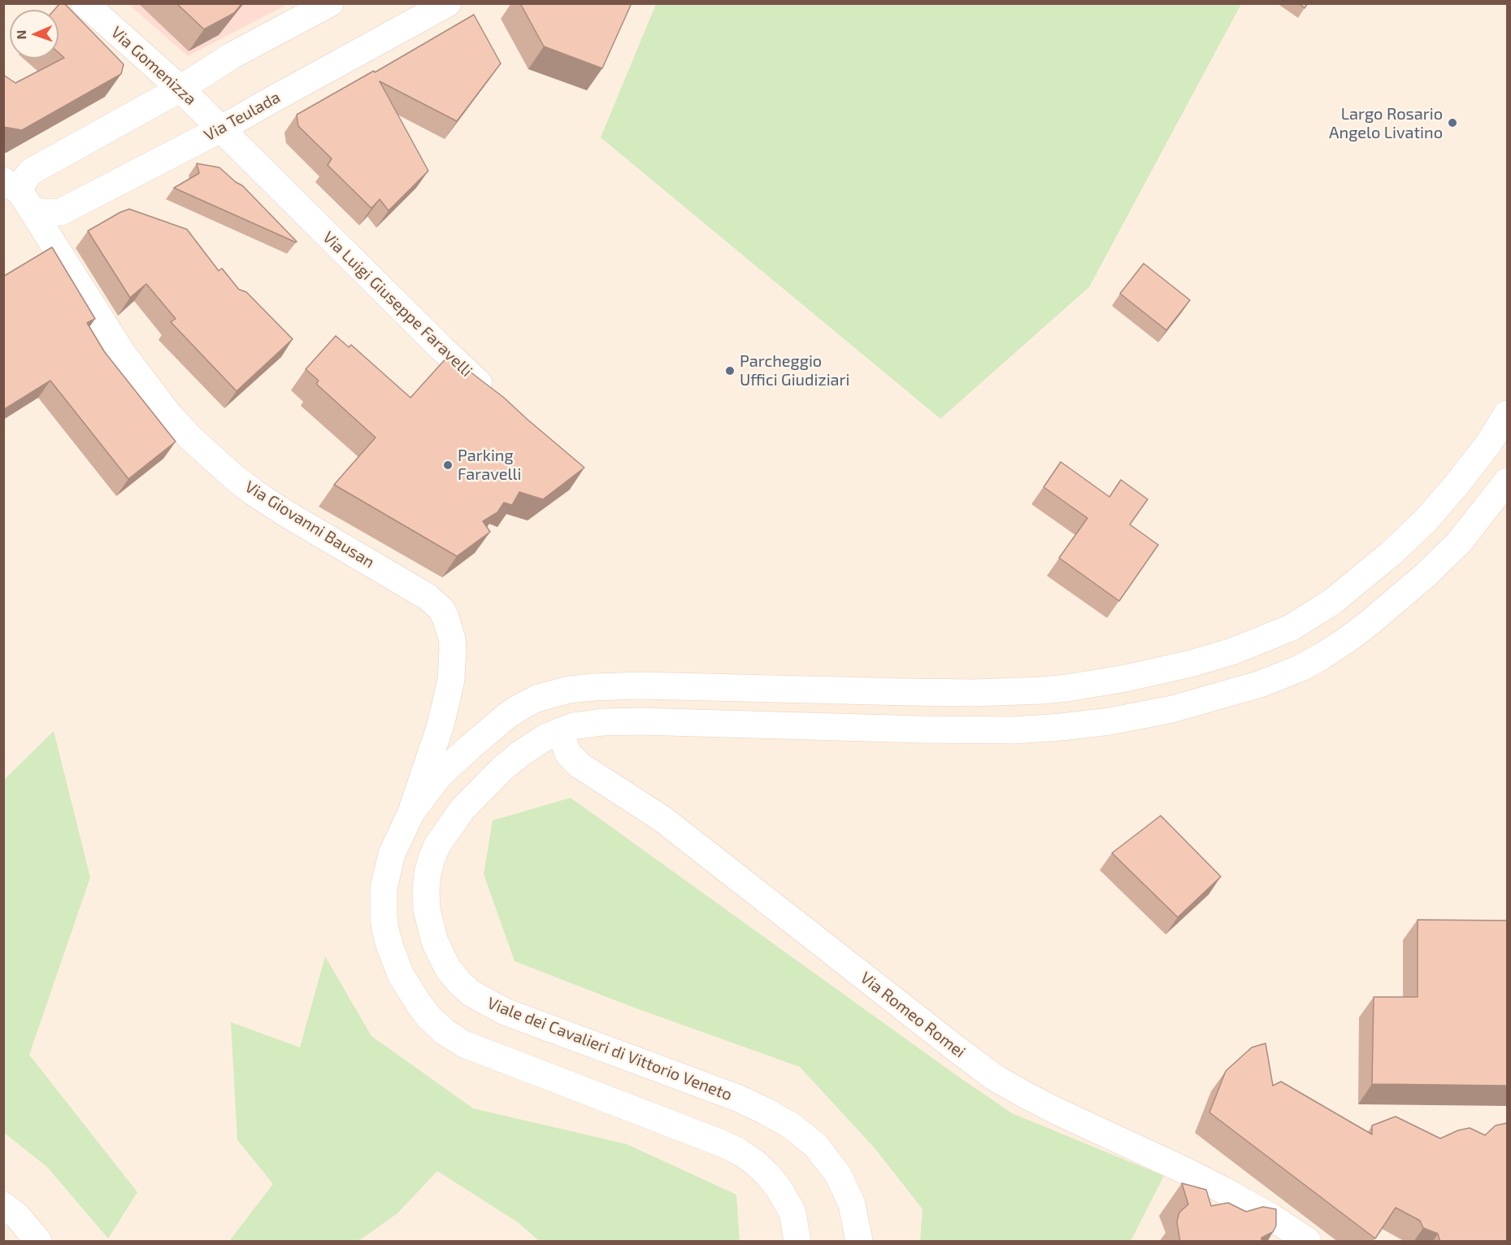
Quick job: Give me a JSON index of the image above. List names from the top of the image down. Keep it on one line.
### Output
{"streets":{"main road":["Via Gomenizza","Via Teulada","Via Luigi Giuseppe Faravelli","Via Giovanni Bausan","Via Romeo Romei","Viale dei Cavalieri di Vittorio Veneto"]},"crossings":[["Via Gomenizza","Via Teulada"],["Via Gomenizza","Via Luigi Giuseppe Faravelli"],["Via Teulada","Via Luigi Giuseppe Faravelli"],["Via Teulada","Via Giovanni Bausan"],["Via Romeo Romei","Viale dei Cavalieri di Vittorio Veneto"]],"places":["Largo Rosario Angelo Livatino","Parcheggio Uffici Giudiziari","Parking Faravelli"],"north":"left"}
